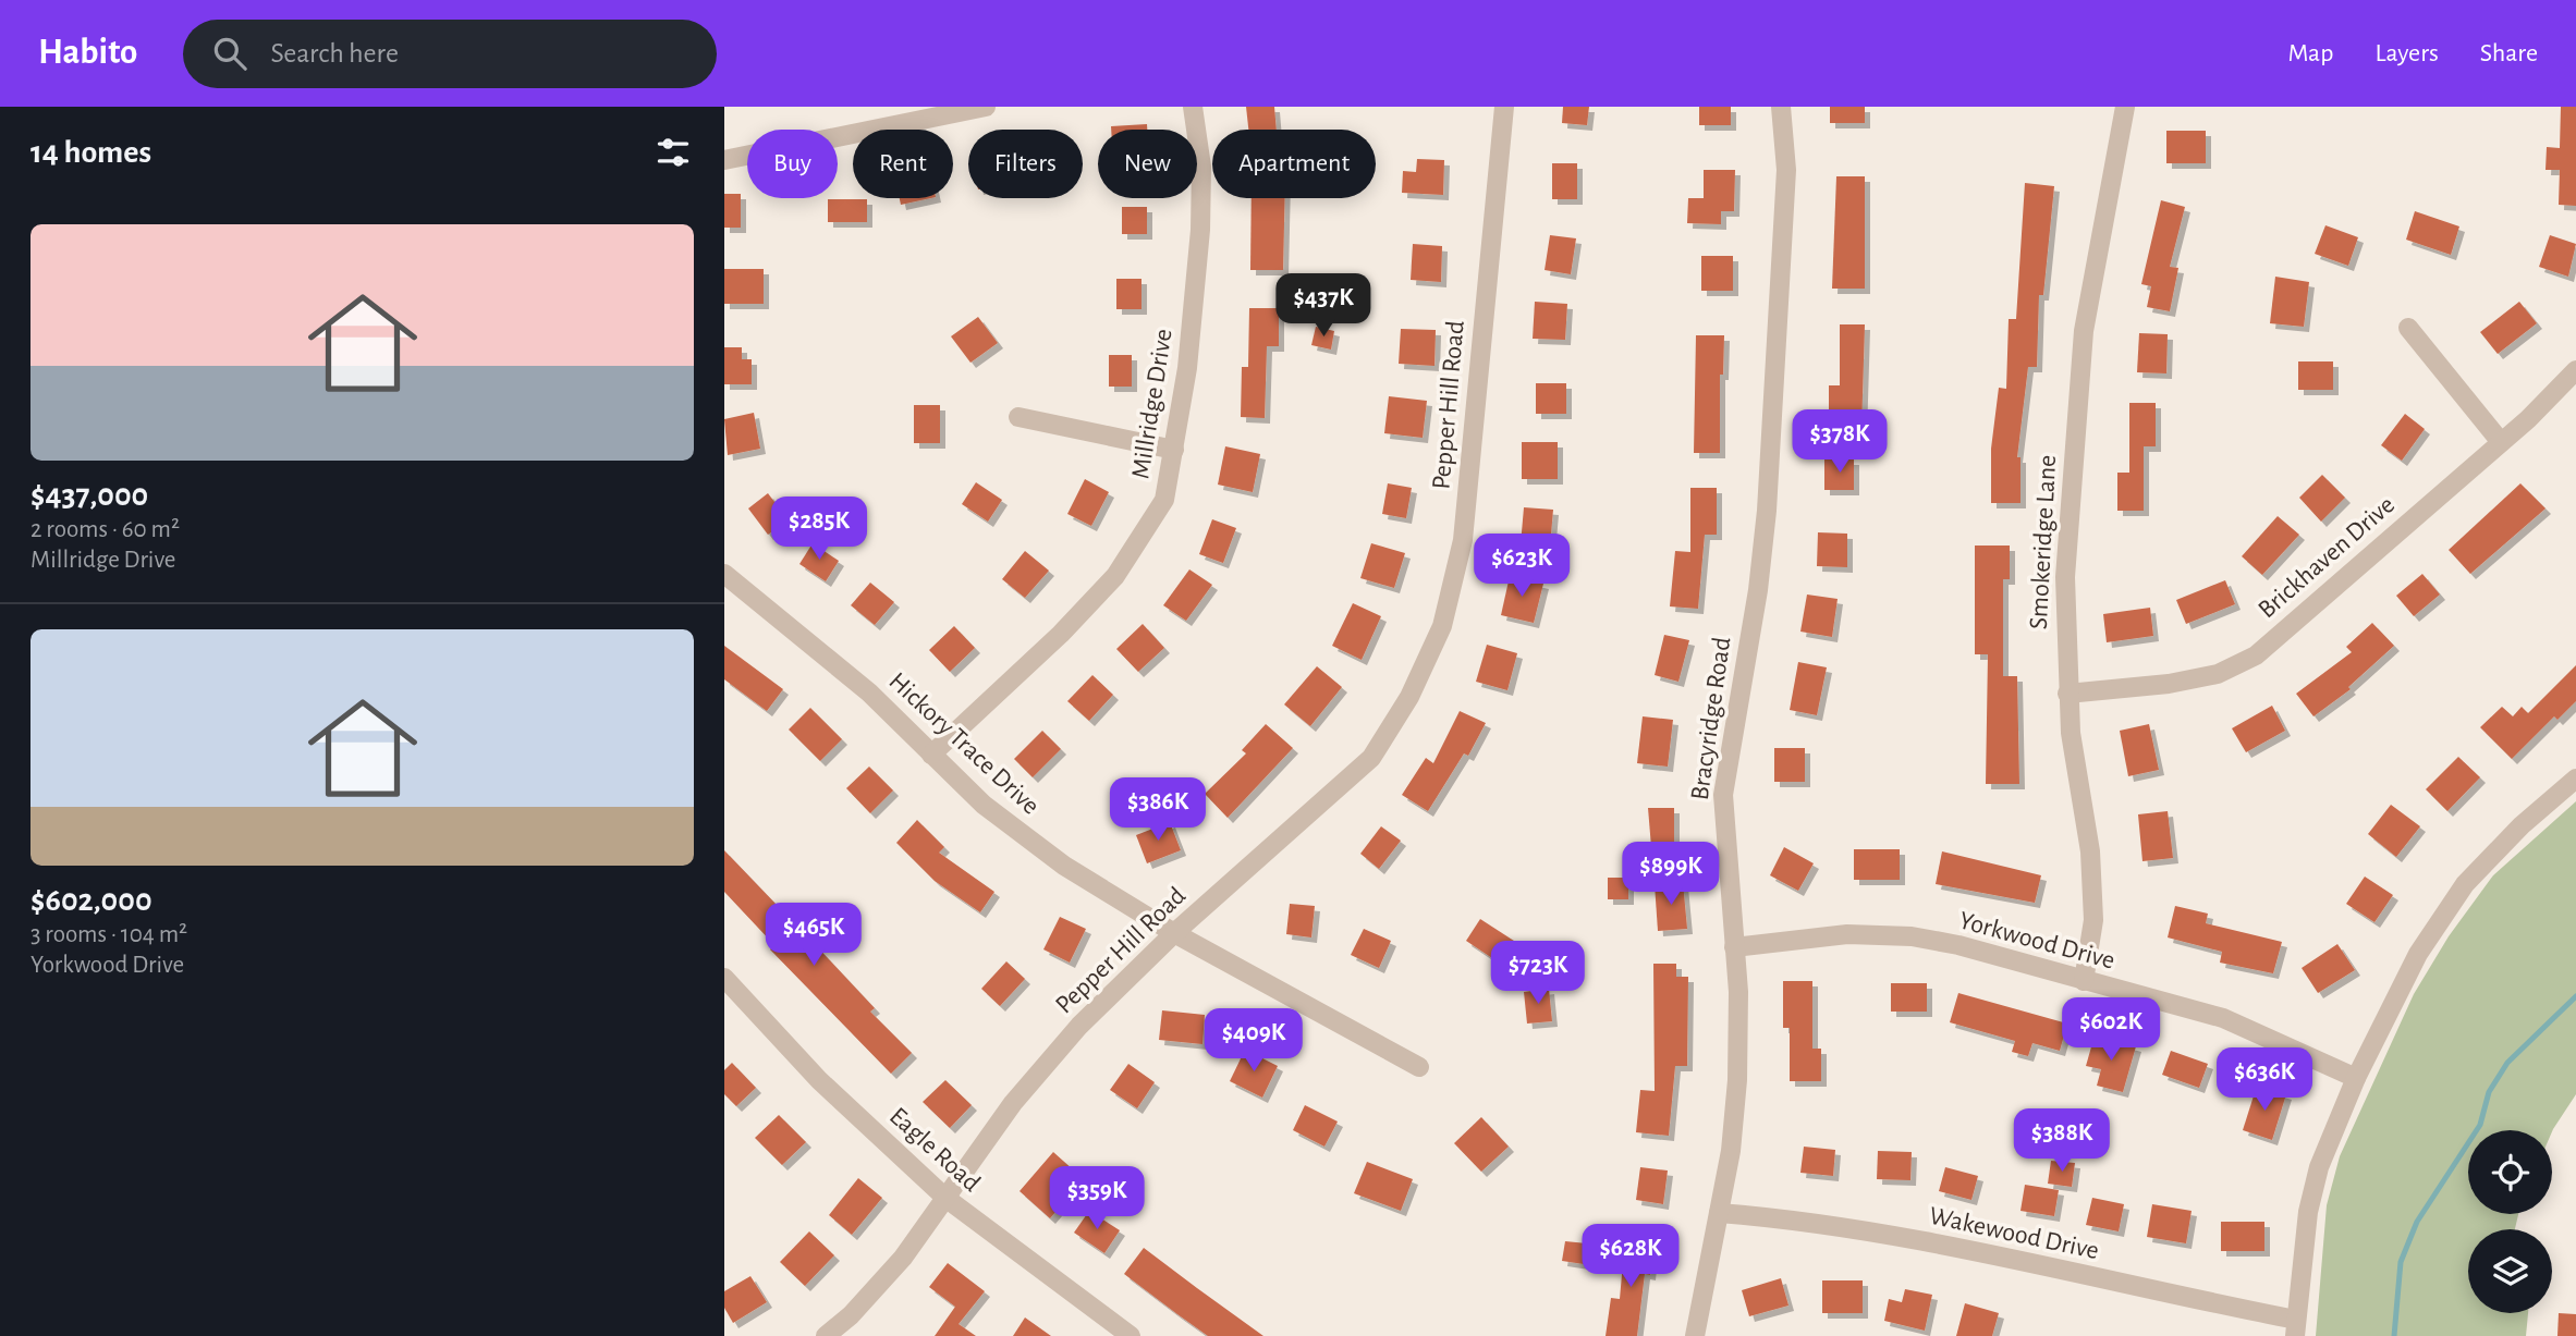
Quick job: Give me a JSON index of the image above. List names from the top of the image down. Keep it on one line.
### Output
{"streets":{"street":["Millridge Drive","Pepper Hill Road","Smokeridge Lane","Brickhaven Drive","Bracyridge Road","Hickory Trace Drive","Yorkwood Drive","Eagle Road","Wakewood Drive"]},"crossings":[["Millridge Drive","Hickory Trace Drive"],["Pepper Hill Road","Hickory Trace Drive"],["Pepper Hill Road","Eagle Road"],["Smokeridge Lane","Brickhaven Drive"],["Smokeridge Lane","Yorkwood Drive"],["Bracyridge Road","Yorkwood Drive"],["Bracyridge Road","Wakewood Drive"]],"page":{"header":"Habito","search":"Search here","nav":["Map","Layers","Share"],"heading":"14 homes","chip":["Buy","Rent","Filters","New","Apartment"],"list":[{"name":"$437,000","note":"2 rooms · 60 m² · Millridge Drive"},{"name":"$602,000","note":"3 rooms · 104 m² · Yorkwood Drive"}],"price":["$437K","$378K","$285K","$623K","$386K","$899K","$465K","$723K","$602K","$409K","$636K","$388K","$359K","$628K"]}}
